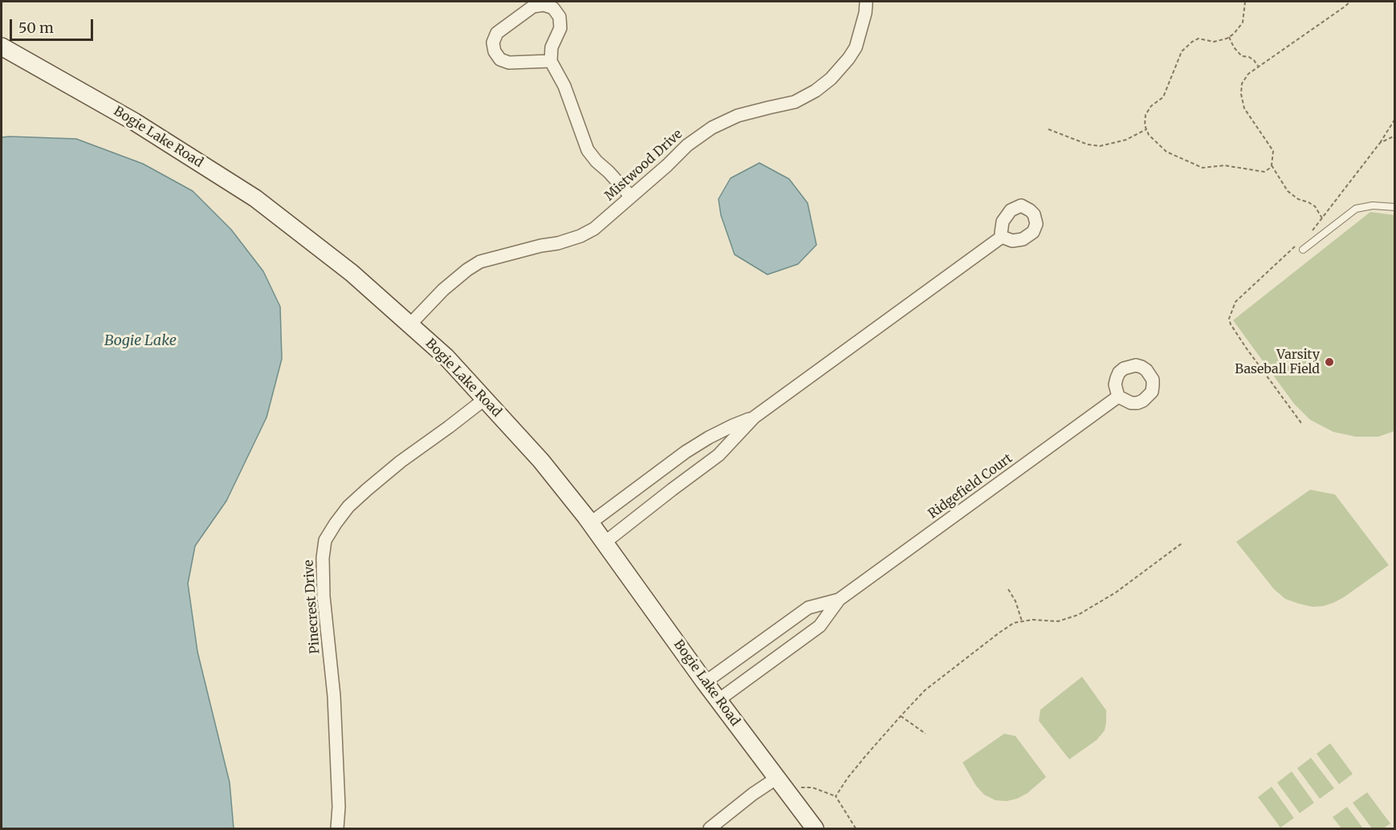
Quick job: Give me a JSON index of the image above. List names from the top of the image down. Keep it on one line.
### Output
{"streets":{"main road":["Bogie Lake Road"],"street":["Mistwood Drive","Ridgefield Court","Pinecrest Drive"]},"crossings":[["Bogie Lake Road","Mistwood Drive"],["Bogie Lake Road","Ridgefield Court"],["Bogie Lake Road","Pinecrest Drive"]],"water":["Bogie Lake"],"places":["Varsity Baseball Field"],"scale_bar":"50 m"}
